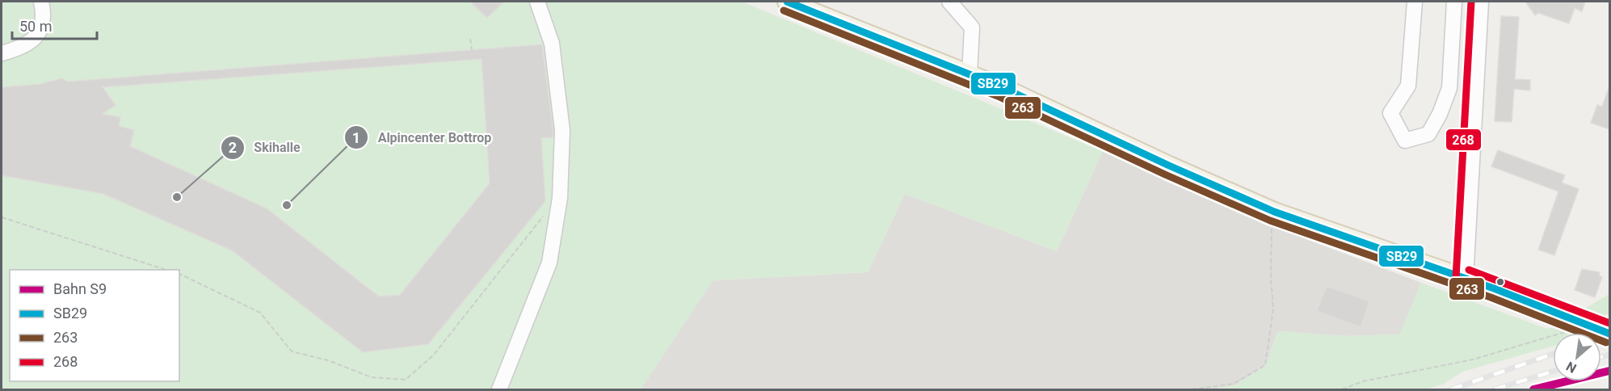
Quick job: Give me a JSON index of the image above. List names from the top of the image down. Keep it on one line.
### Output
{"places":["Skihalle","Alpincenter Bottrop"],"lines":["transit line SB29","transit line 268","transit line 263","rail line S9"],"legend":["Bahn S9","SB29","263","268"],"scale_bar":"50 m","north":"bottom left"}
